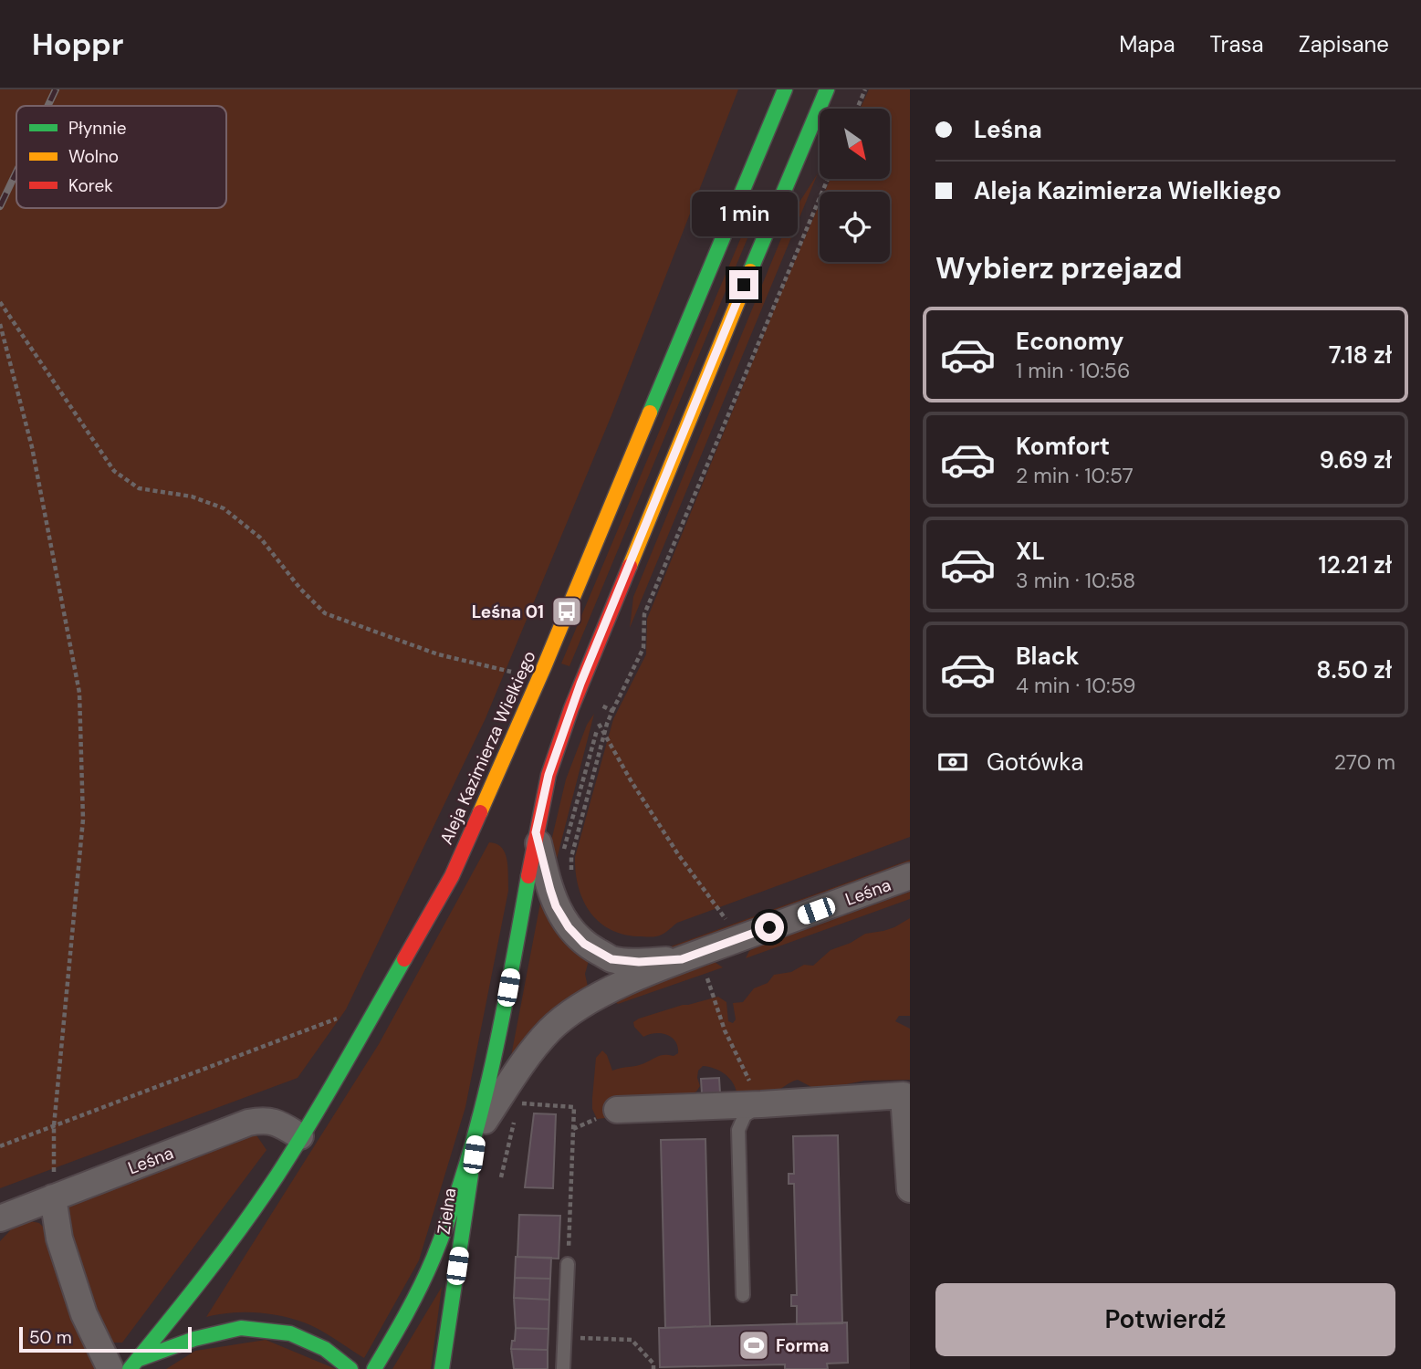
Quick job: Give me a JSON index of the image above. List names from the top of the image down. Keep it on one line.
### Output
{"streets":{"main road":["Aleja Kazimierza Wielkiego","Zielna"],"street":["Leśna"]},"crossings":[["Aleja Kazimierza Wielkiego","Leśna"],["Aleja Kazimierza Wielkiego","Zielna"]],"places":{"bus stop":["Leśna 01"],"sports":["Forma"]},"legend":["Płynnie","Wolno","Korek"],"scale_bar":"50 m","north":"bottom right","page":{"header":"Hoppr","nav":["Mapa","Trasa","Zapisane"],"banner":["Leśna","Aleja Kazimierza Wielkiego"],"bubble":"1 min","heading":"Wybierz przejazd","list":[{"name":"Economy","note":"1 min · 10:56","value":"7.18 zł"},{"name":"Komfort","note":"2 min · 10:57","value":"9.69 zł"},{"name":"XL","note":"3 min · 10:58","value":"12.21 zł"},{"name":"Black","note":"4 min · 10:59","value":"8.50 zł"}],"pay":["Gotówka","270 m"],"buttons":"Potwierdź","scale":"50 m"}}
